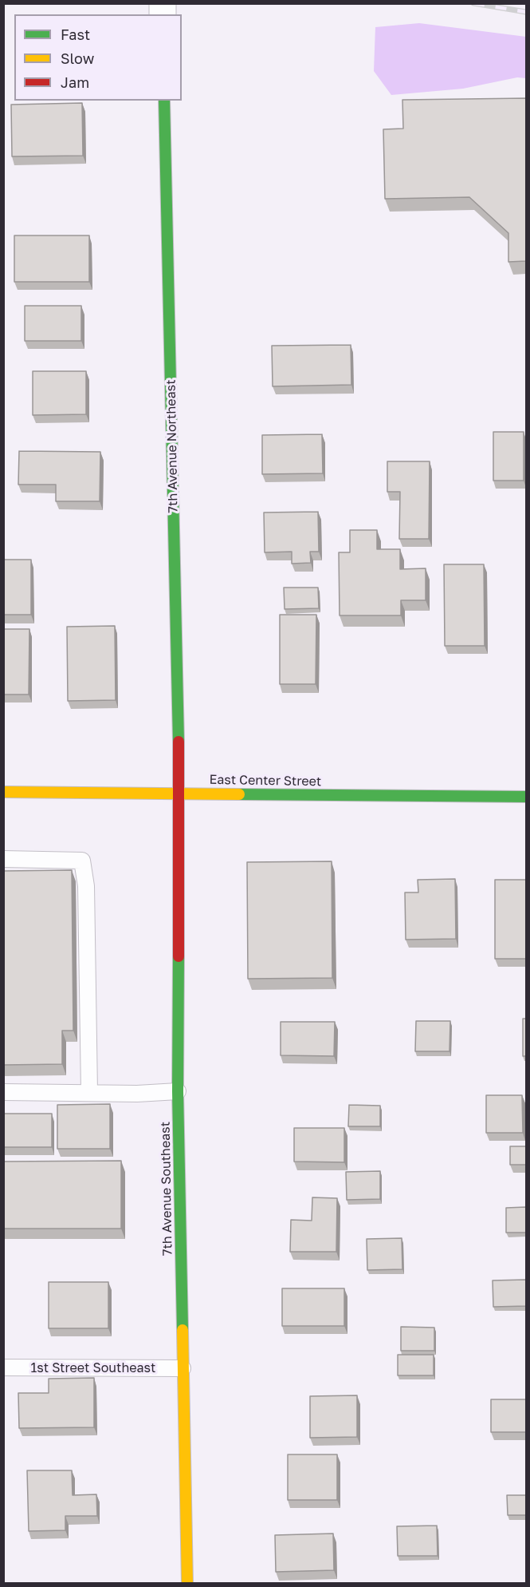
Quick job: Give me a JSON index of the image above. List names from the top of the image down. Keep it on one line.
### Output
{"streets":{"street":["7th Avenue Northeast","East Center Street","7th Avenue Southeast"],"lane":["1st Street Southeast"]},"crossings":[["7th Avenue Northeast","East Center Street"],["7th Avenue Northeast","7th Avenue Southeast"],["East Center Street","7th Avenue Southeast"],["7th Avenue Southeast","1st Street Southeast"]],"legend":["Fast","Slow","Jam"]}
